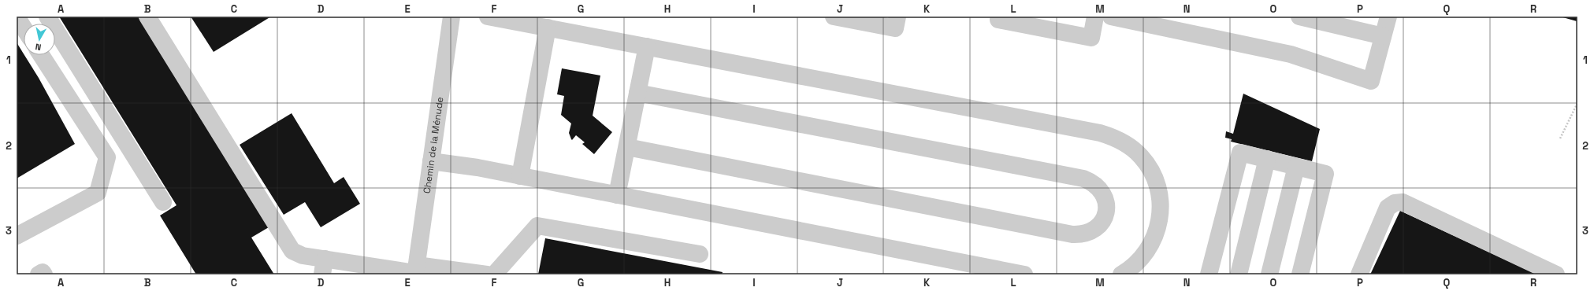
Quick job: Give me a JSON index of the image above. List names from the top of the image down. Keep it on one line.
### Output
{"streets":{"street":["Chemin de la Ménude"]},"north":"bottom","grid":{"columns":["A","B","C","D","E","F","G","H","I","J","K","L","M","N","O","P","Q","R"],"rows":["1","2","3"]}}
